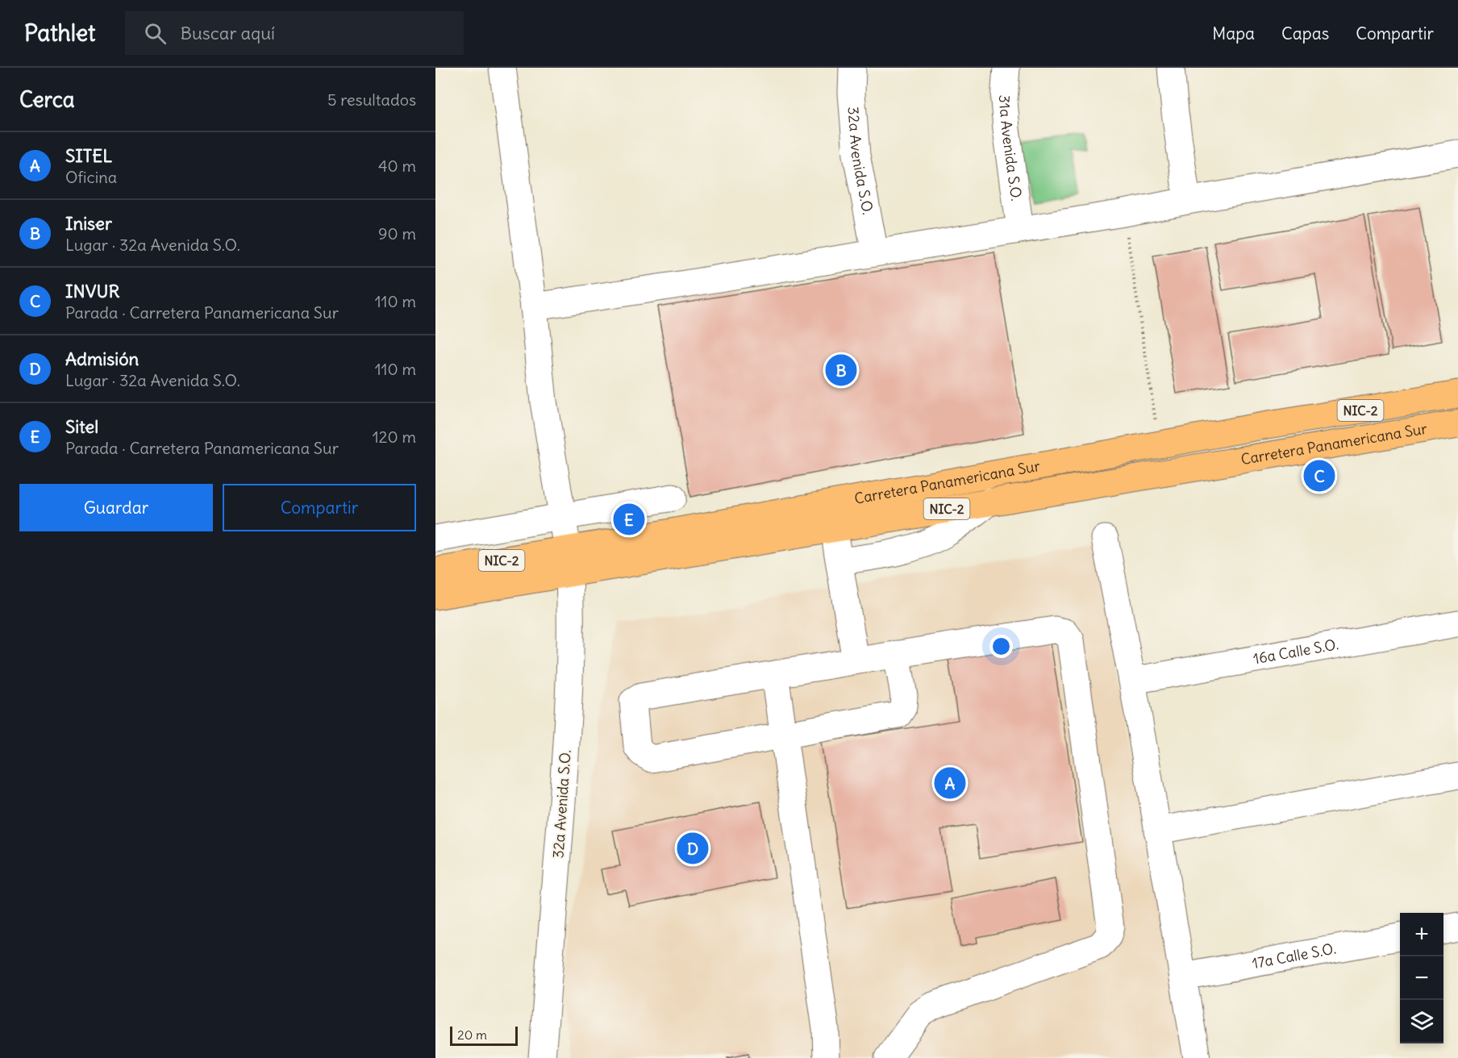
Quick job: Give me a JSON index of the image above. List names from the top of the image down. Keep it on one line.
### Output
{"streets":{"highway":["NIC-2","Carretera Panamericana Sur"],"street":["31a Avenida S.O.","32a Avenida S.O.","16a Calle S.O.","17a Calle S.O."]},"crossings":[["32a Avenida S.O.","Carretera Panamericana Sur"]],"scale_bar":"20 m","page":{"header":"Pathlet","search":"Buscar aquí","nav":["Mapa","Capas","Compartir"],"heading":["Cerca","5 resultados"],"list":[{"mark":"A","name":"SITEL","note":"Oficina","value":"40 m"},{"mark":"B","name":"Iniser","note":"Lugar · 32a Avenida S.O.","value":"90 m"},{"mark":"C","name":"INVUR","note":"Parada · Carretera Panamericana Sur","value":"110 m"},{"mark":"D","name":"Admisión","note":"Lugar · 32a Avenida S.O.","value":"110 m"},{"mark":"E","name":"Sitel","note":"Parada · Carretera Panamericana Sur","value":"120 m"}],"pins":["B","C","E","A","D"],"buttons":["Guardar","Compartir"],"map_buttons":["+","−"],"scale":"20 m"}}
